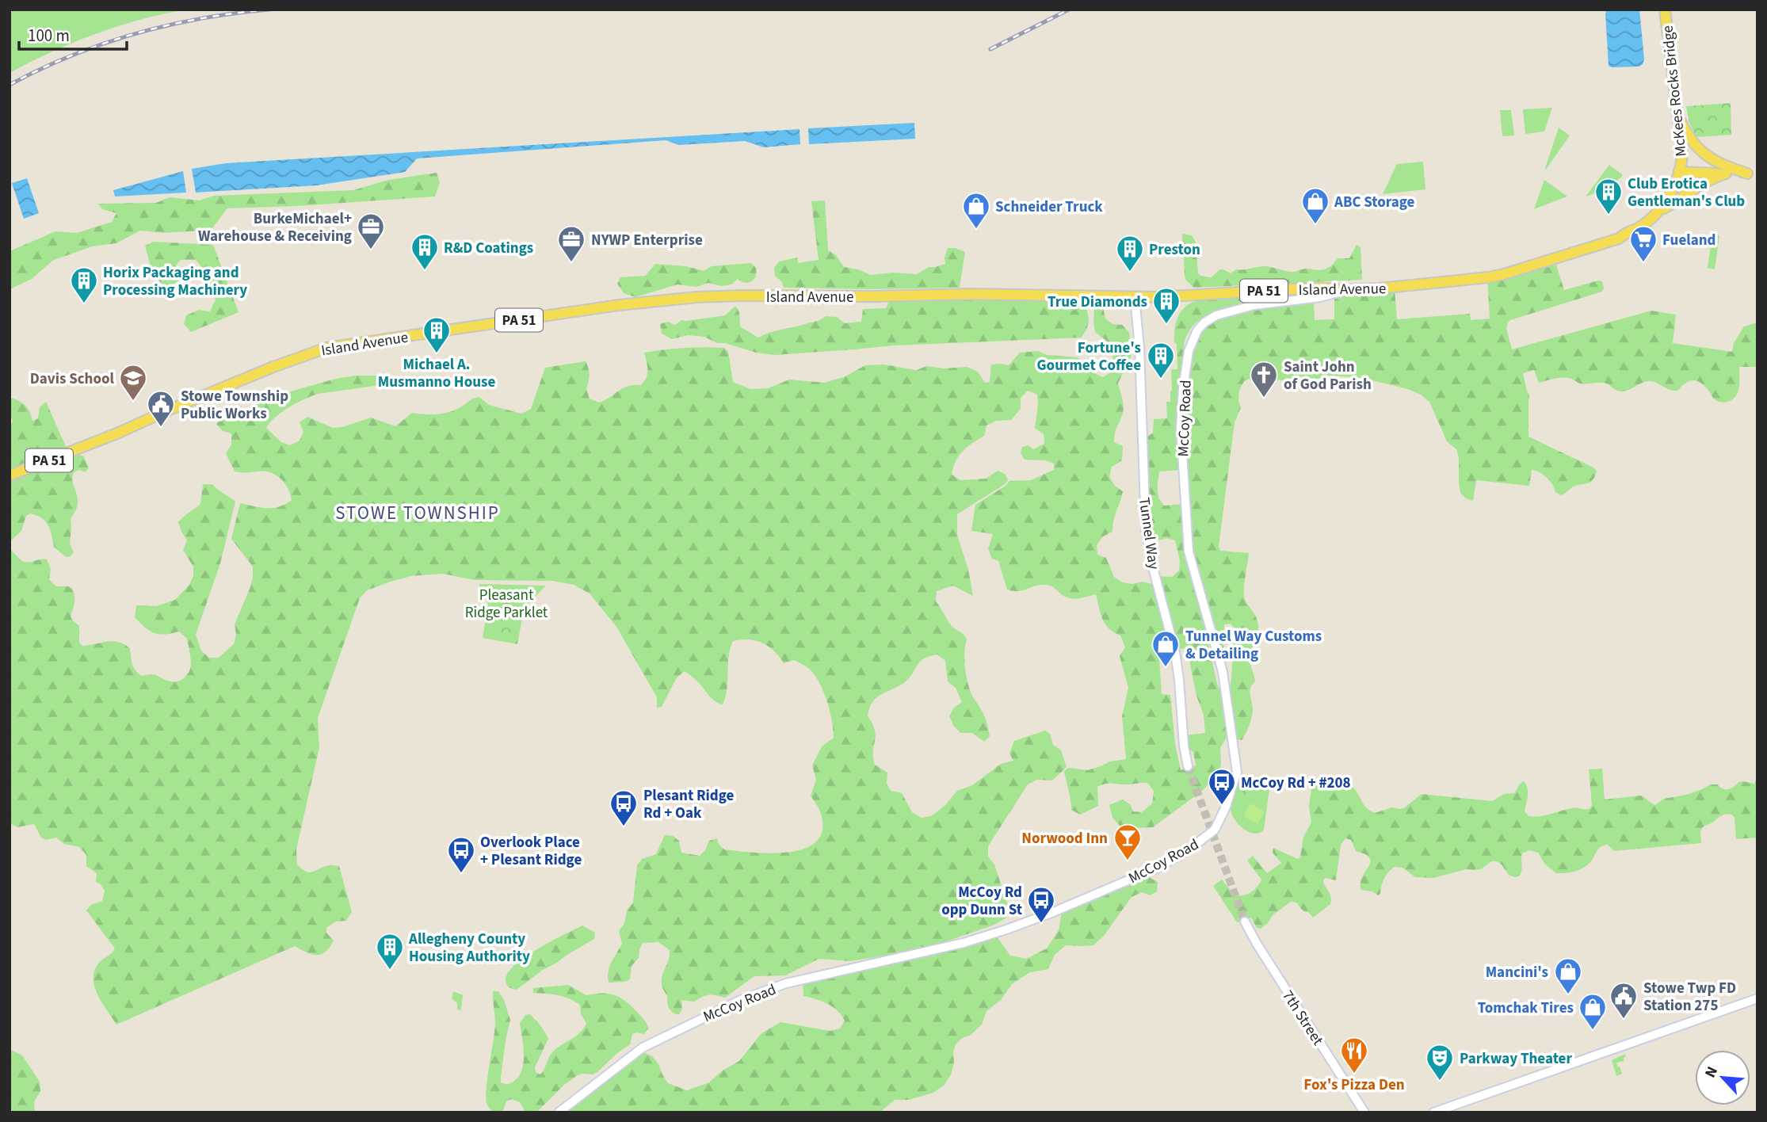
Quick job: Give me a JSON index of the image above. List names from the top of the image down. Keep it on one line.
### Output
{"streets":{"main road":["McKees Rocks Bridge","Island Avenue","PA 51"],"street":["McCoy Road","Tunnel Way","7th Street"]},"crossings":[["McKees Rocks Bridge","Island Avenue"],["Island Avenue","McCoy Road"],["Island Avenue","Tunnel Way"]],"districts":["STOWE TOWNSHIP"],"parks":["Pleasant Ridge Parklet"],"places":{"building":["Club Erotica Gentleman's Club","R&D Coatings","Preston","Horix Packaging and Processing Machinery","True Diamonds","Michael A. Musmanno House","Fortune's Gourmet Coffee","Allegheny County Housing Authority"],"shop":["ABC Storage","Schneider Truck","Tunnel Way Customs & Detailing","Mancini's","Tomchak Tires"],"office":["BurkeMichael+ Warehouse & Receiving","NYWP Enterprise"],"supermarket":["Fueland"],"church":["Saint John of God Parish"],"school or university":["Davis School"],"public building":["Stowe Township Public Works","Stowe Twp FD Station 275"],"bus stop":["McCoy Rd + #208","Plesant Ridge Rd + Oak","Overlook Place + Plesant Ridge","McCoy Rd opp Dunn St"],"bar":["Norwood Inn"],"restaurant":["Fox's Pizza Den"],"theatre":["Parkway Theater"]},"scale_bar":"100 m","north":"top left"}
